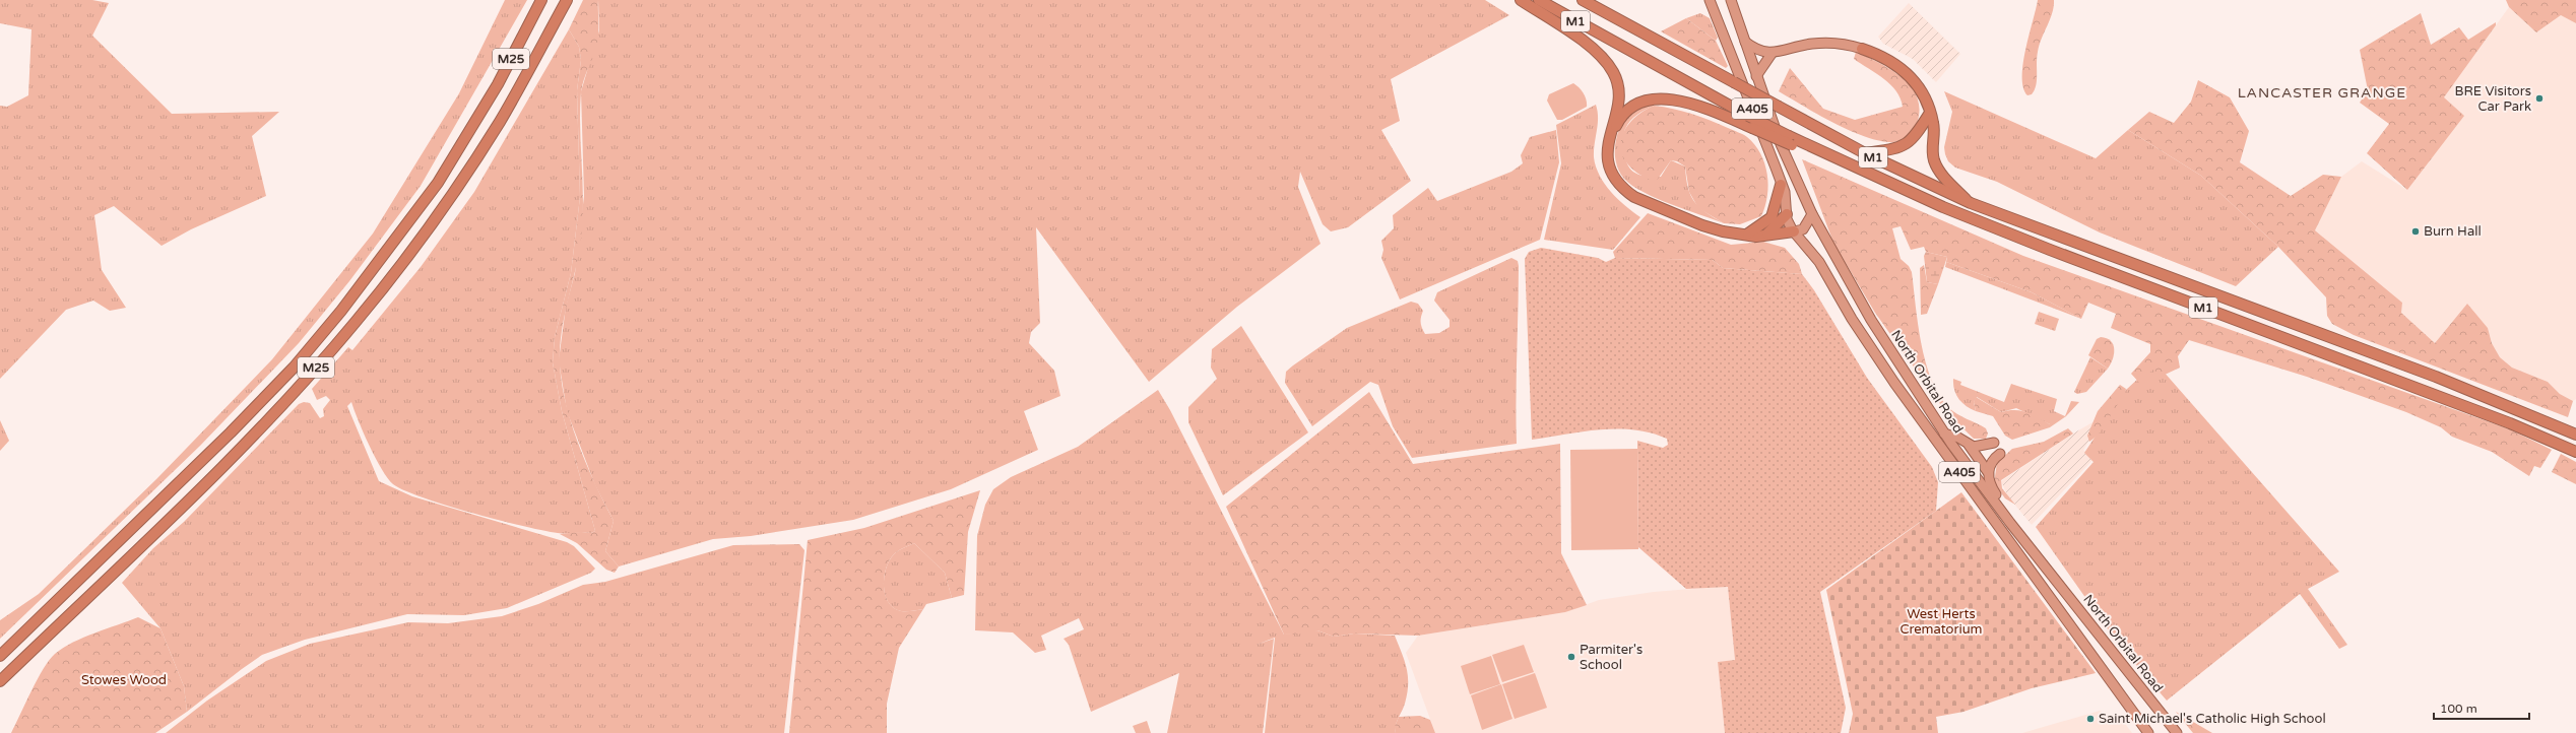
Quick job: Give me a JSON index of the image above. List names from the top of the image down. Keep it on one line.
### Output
{"streets":{"highway":["M1","M25","A405","North Orbital Road"]},"crossings":[["M1","North Orbital Road"],["A405","North Orbital Road"]],"districts":["LANCASTER GRANGE"],"parks":["West Herts Crematorium","Stowes Wood"],"places":["BRE Visitors Car Park","Burn Hall","Parmiter's School","Saint Michael's Catholic High School"],"scale_bar":"100 m"}
